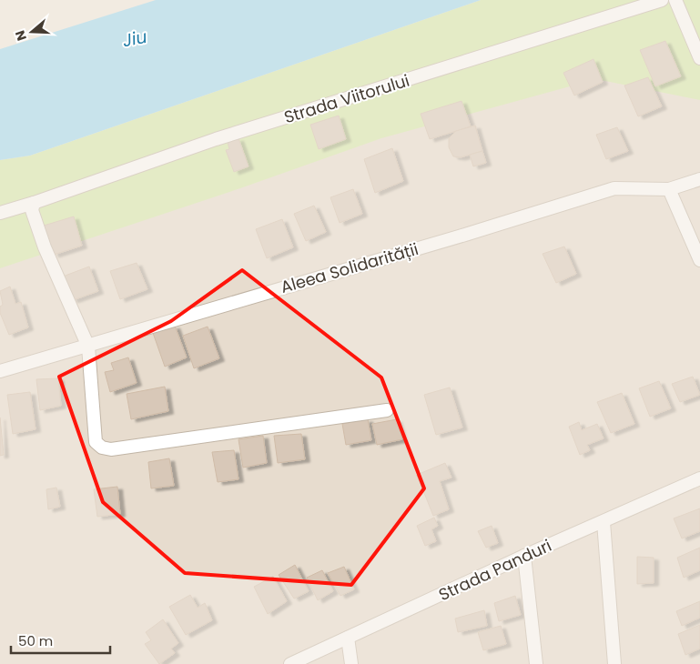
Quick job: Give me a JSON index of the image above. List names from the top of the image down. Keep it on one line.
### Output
{"streets":{"street":["Strada Viitorului","Aleea Solidarității","Strada Panduri"]},"water":["Jiu"],"scale_bar":"50 m","north":"left"}
